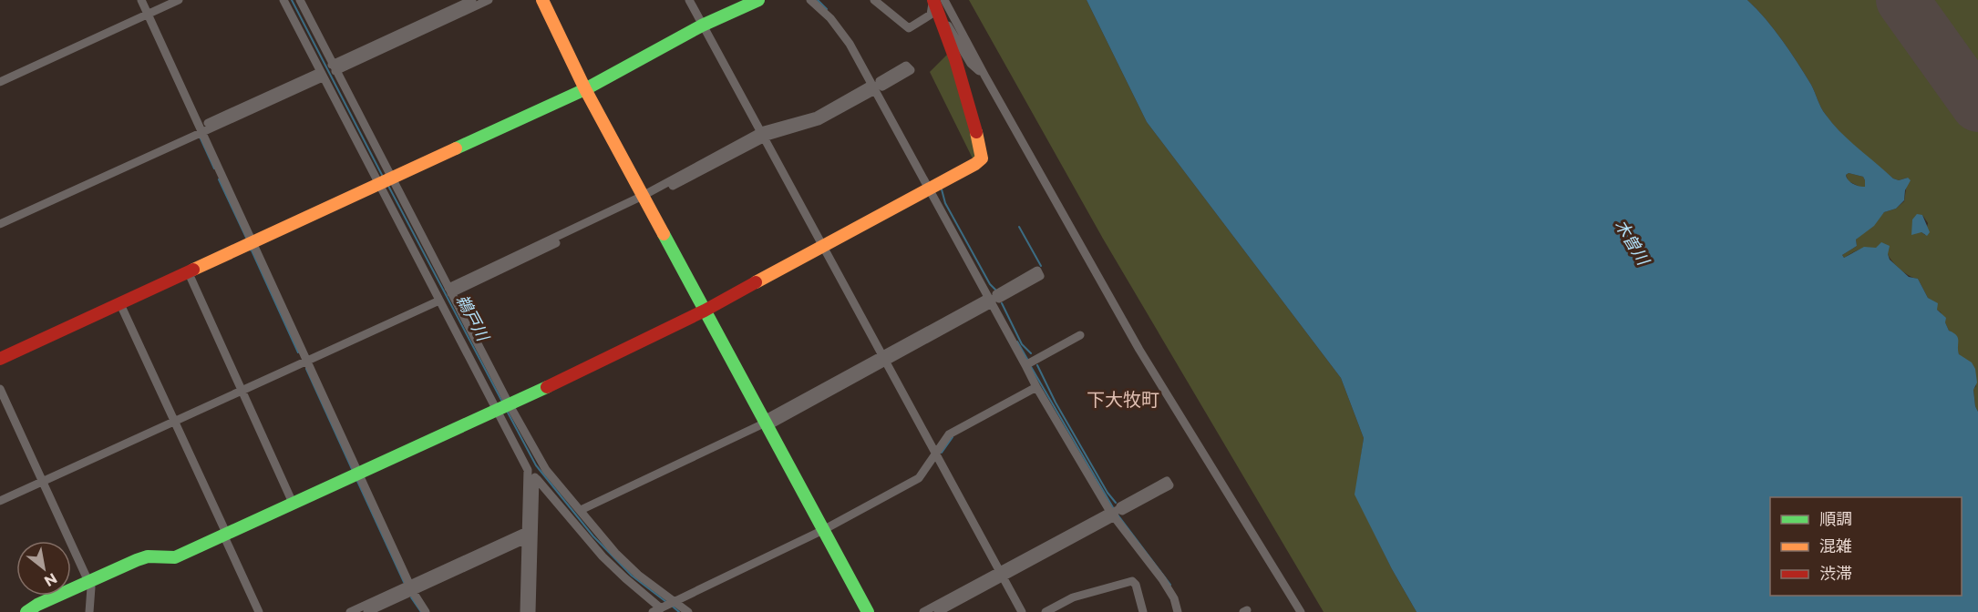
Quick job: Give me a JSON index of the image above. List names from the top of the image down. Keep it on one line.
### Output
{"districts":["下大牧町"],"water":["木曽川","鵜戸川"],"legend":["順調","混雑","渋滞"],"north":"bottom right"}
